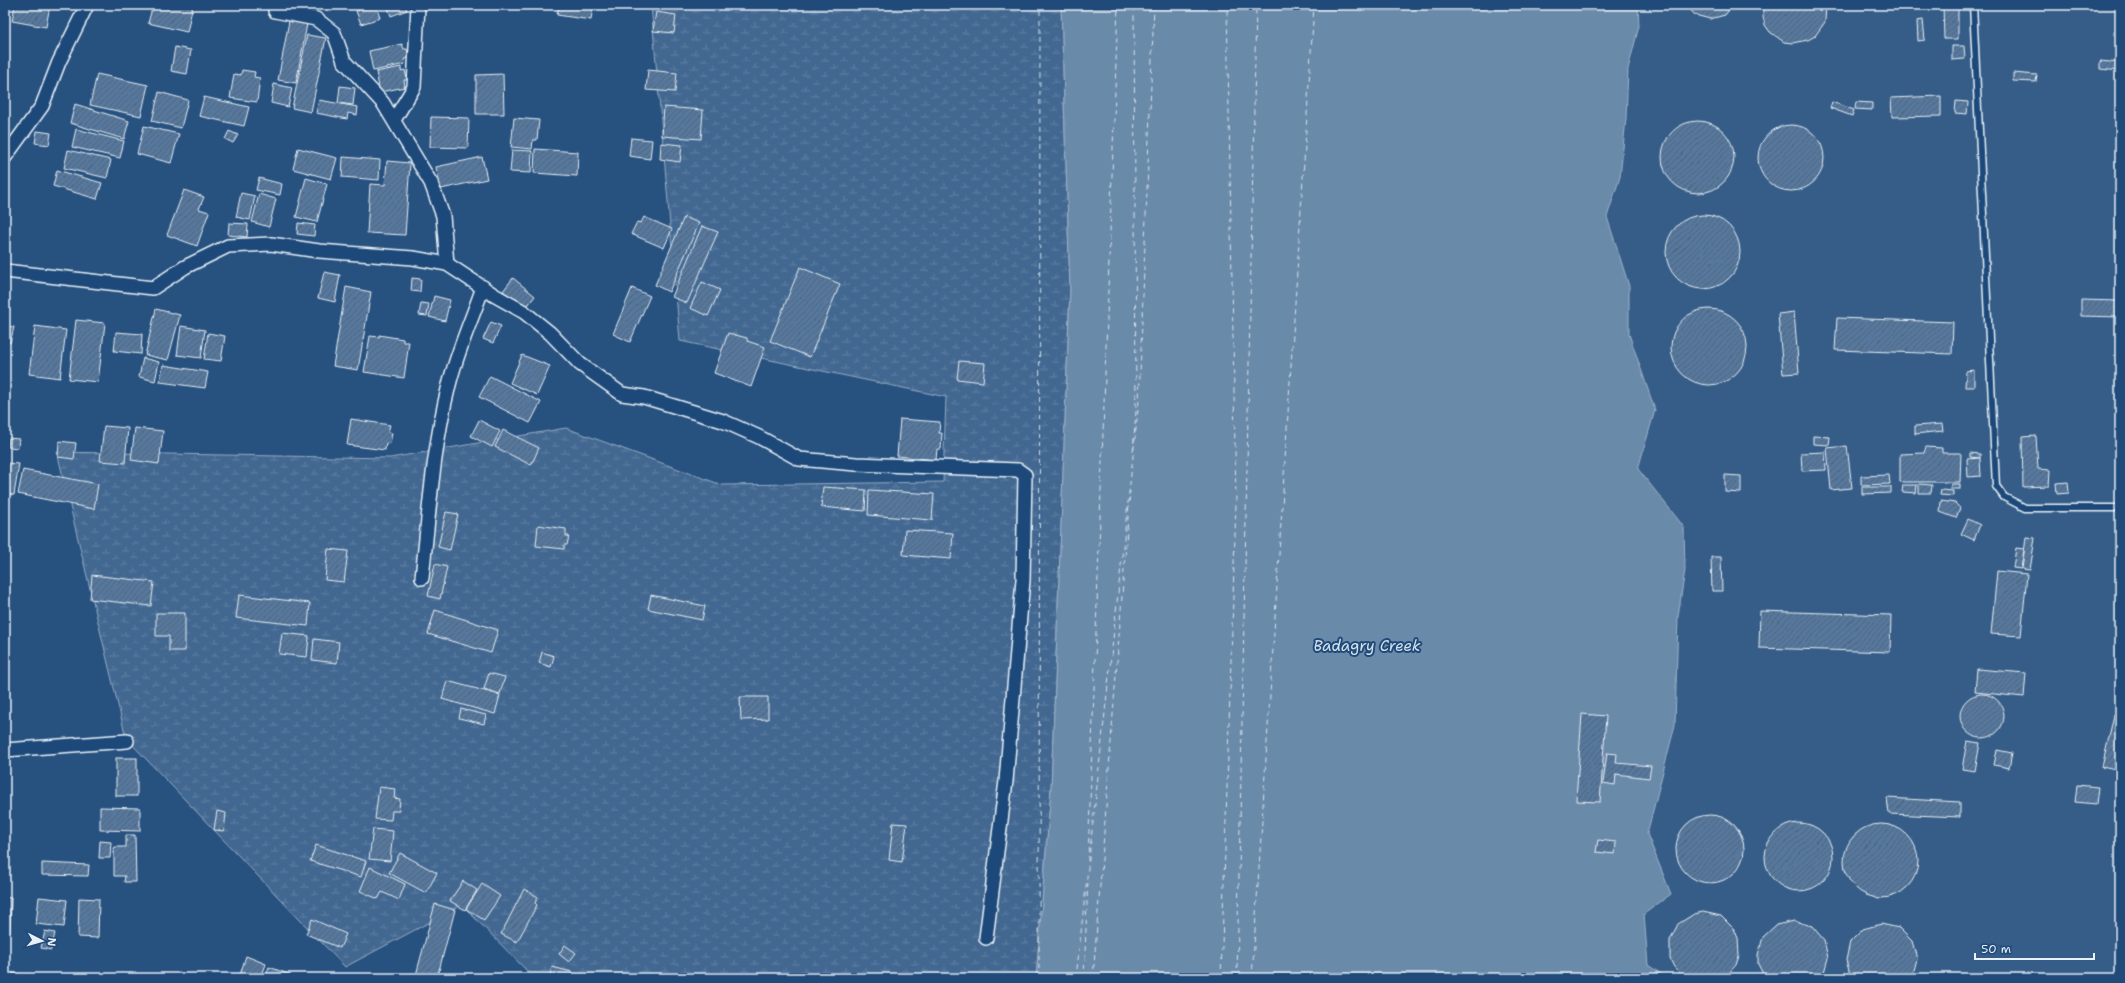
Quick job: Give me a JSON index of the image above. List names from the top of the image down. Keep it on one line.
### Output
{"water":["Badagry Creek"],"scale_bar":"50 m","north":"right"}
